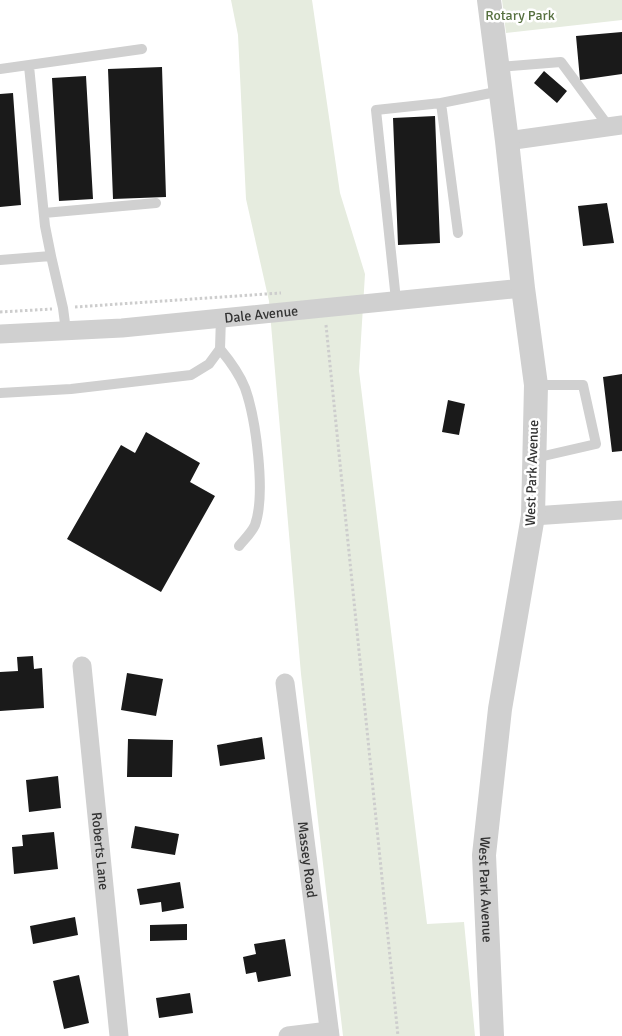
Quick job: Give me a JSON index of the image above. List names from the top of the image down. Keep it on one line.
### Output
{"streets":{"street":["Dale Avenue","West Park Avenue","Roberts Lane","Massey Road"]},"crossings":[["Dale Avenue","West Park Avenue"]],"parks":["Rotary Park"]}
